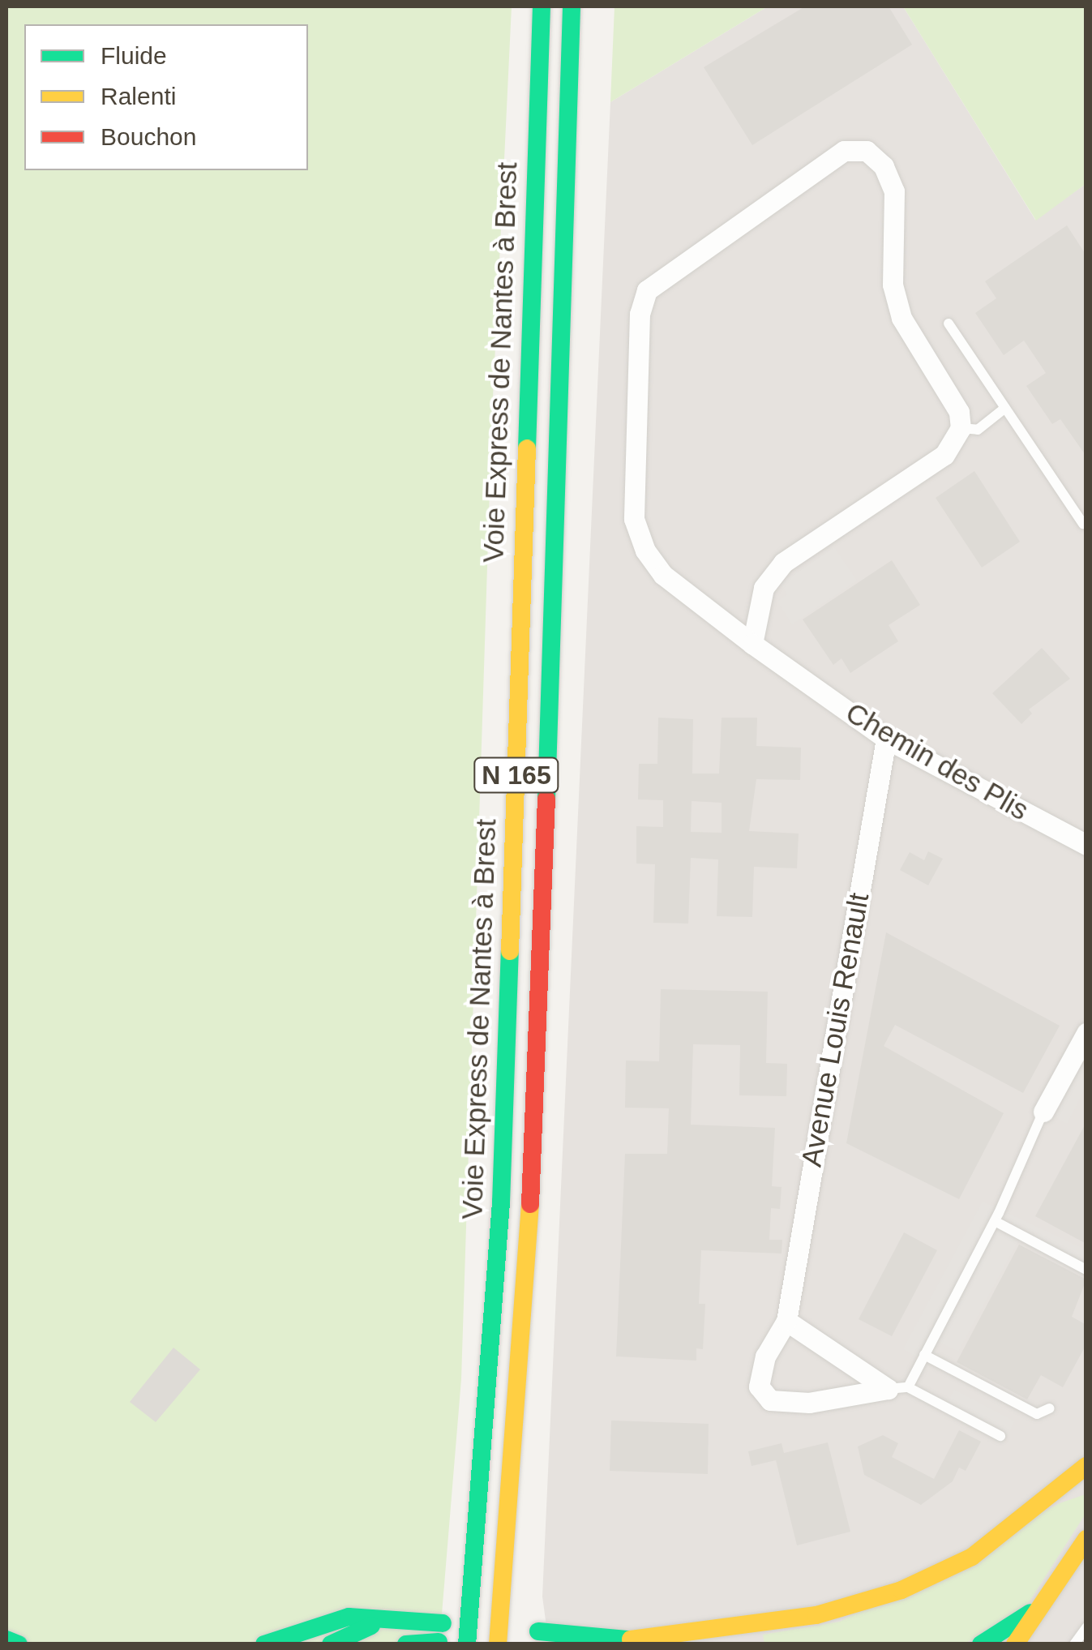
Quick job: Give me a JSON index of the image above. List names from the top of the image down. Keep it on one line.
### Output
{"streets":{"main road":["Voie Express de Nantes à Brest","N 165"],"street":["Chemin des Plis","Avenue Louis Renault"]},"crossings":[["Chemin des Plis","Avenue Louis Renault"]],"legend":["Fluide","Ralenti","Bouchon"]}
